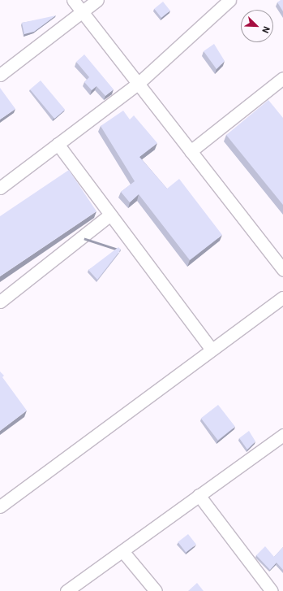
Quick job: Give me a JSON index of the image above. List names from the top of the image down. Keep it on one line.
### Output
{"north":"bottom right"}
